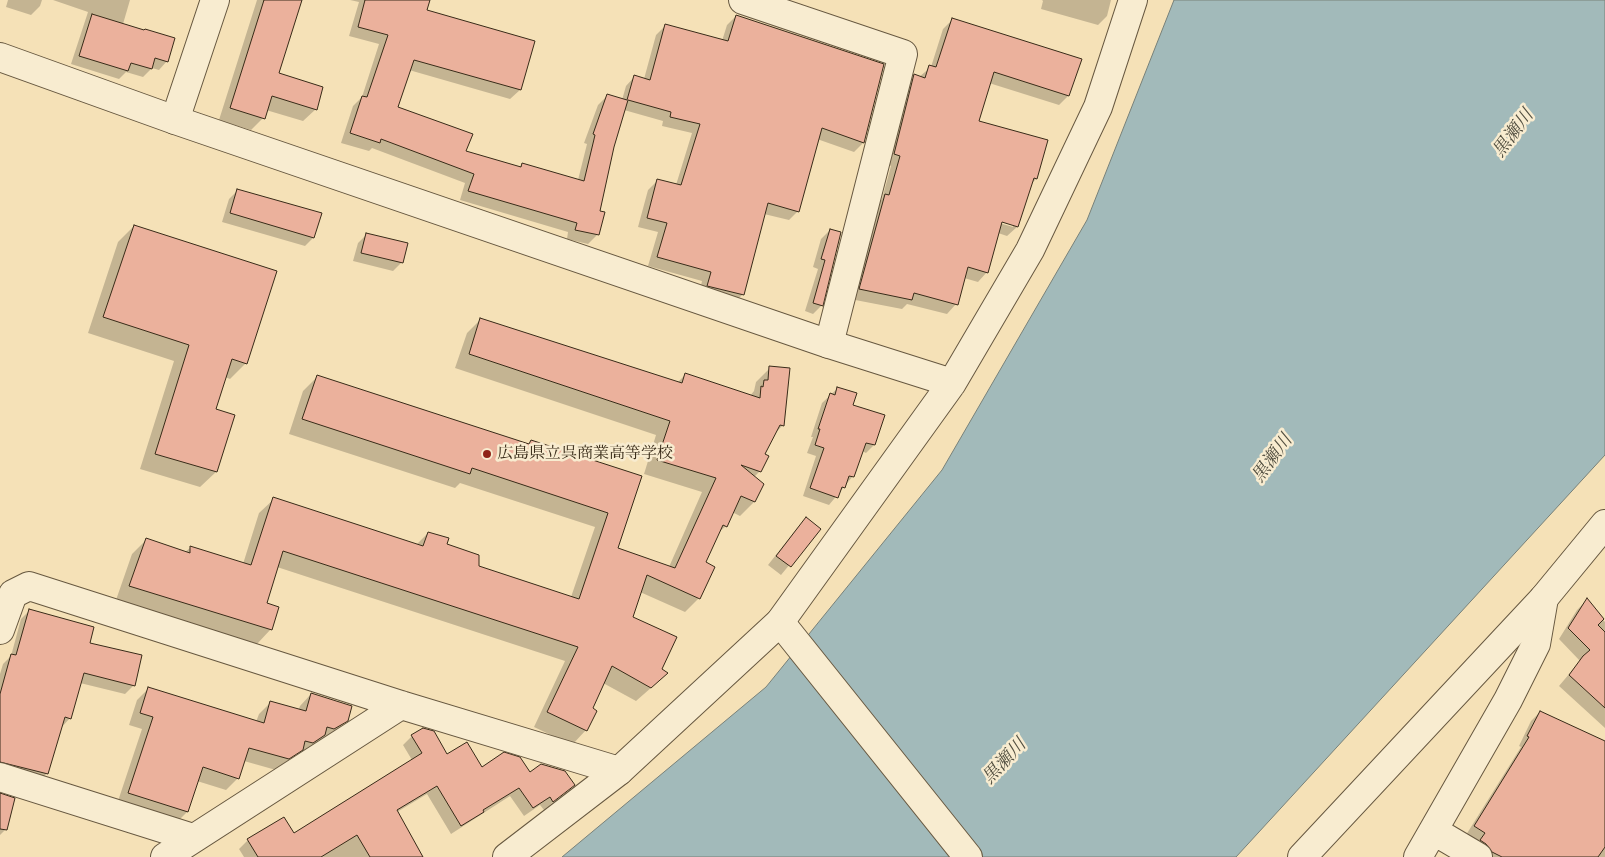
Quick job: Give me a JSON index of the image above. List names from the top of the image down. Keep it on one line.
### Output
{"water":["黒瀬川"],"places":["広島県立呉商業高等学校"]}
